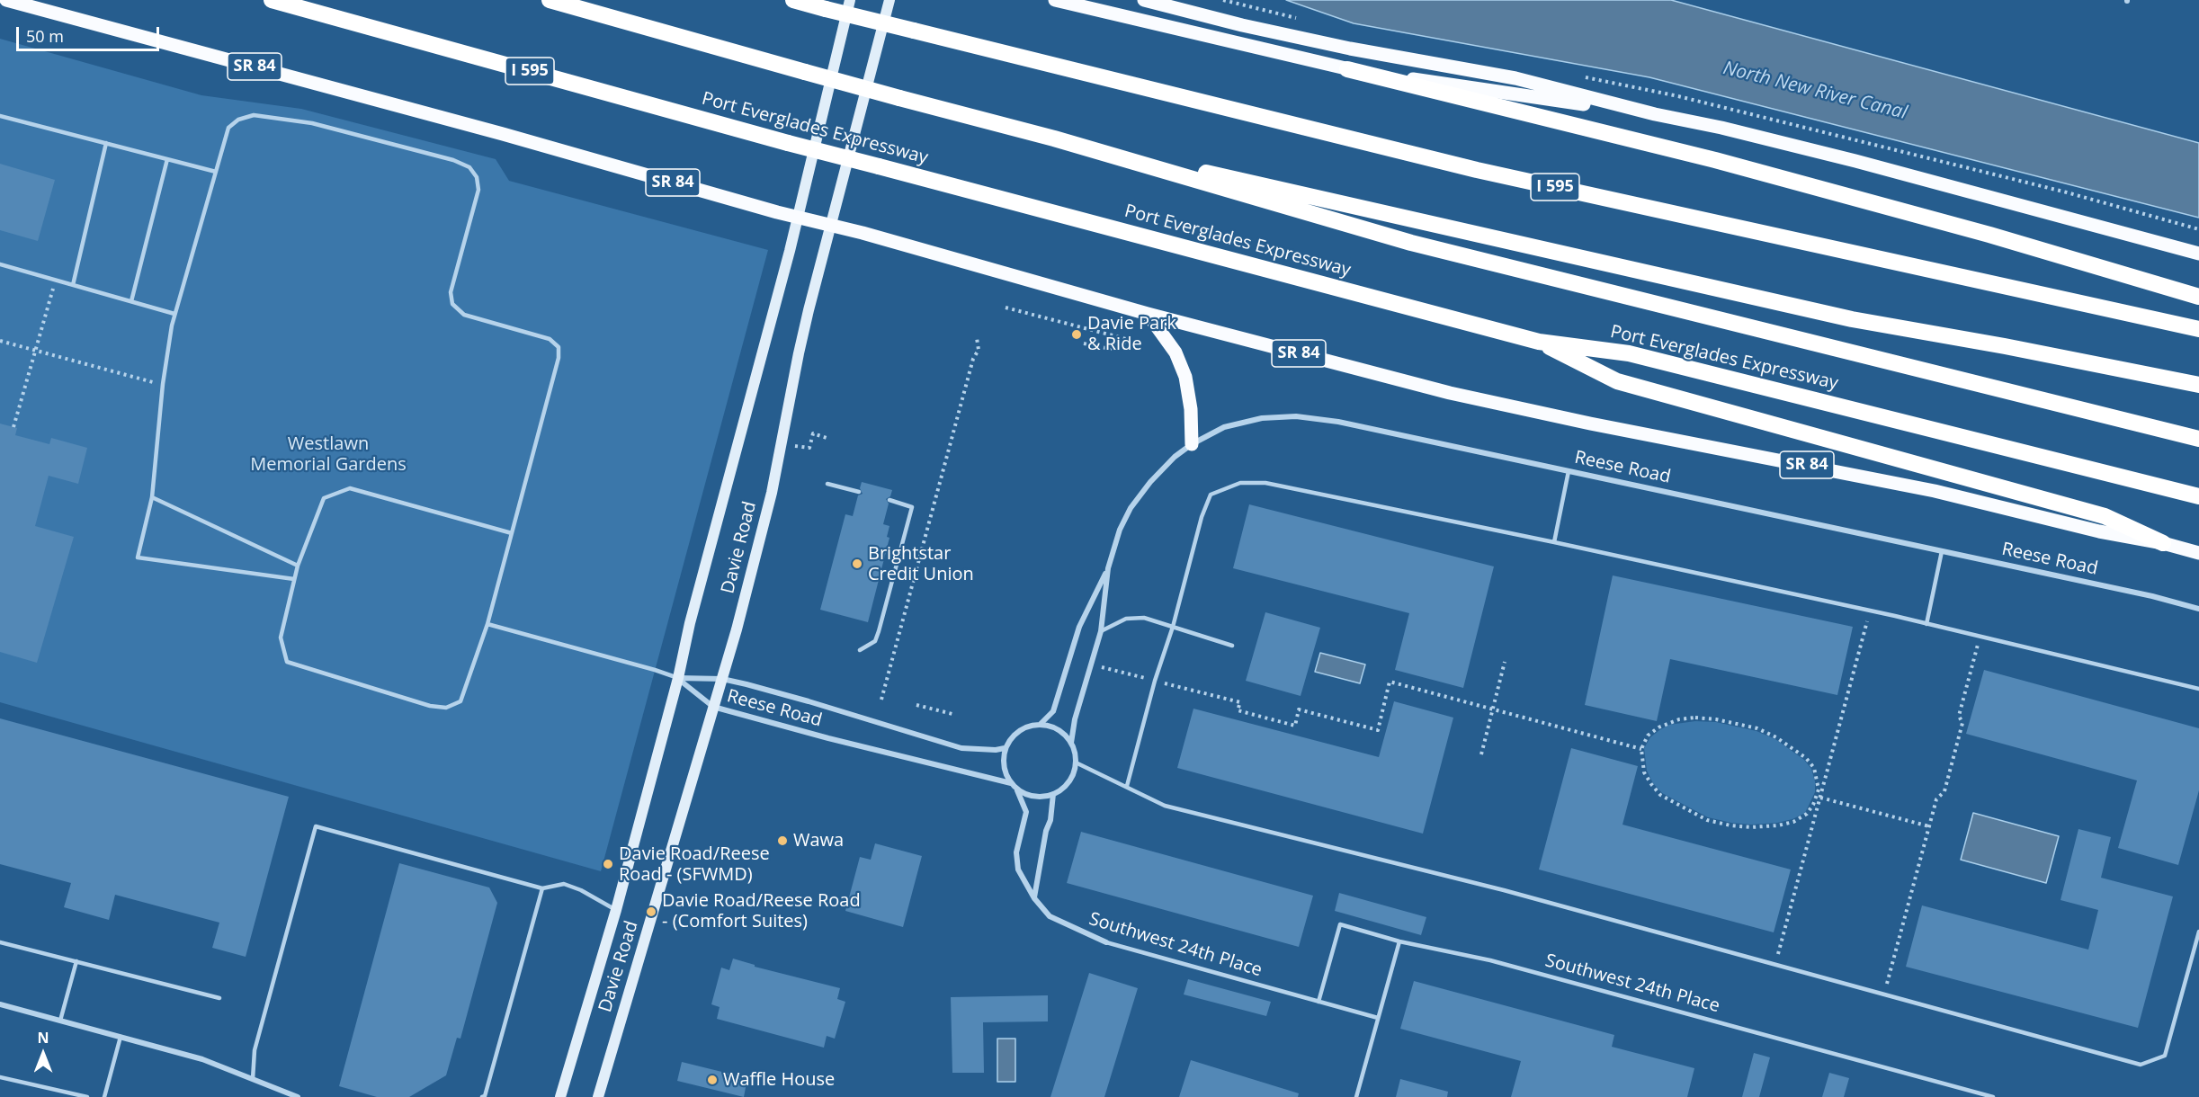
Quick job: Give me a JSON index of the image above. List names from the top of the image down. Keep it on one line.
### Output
{"streets":{"highway":["I 595","Port Everglades Expressway"],"main road":["SR 84","Davie Road"],"street":["Reese Road","Southwest 24th Place"]},"crossings":[["SR 84","Davie Road"],["Reese Road","Davie Road"],["Reese Road","Southwest 24th Place"]],"water":["North New River Canal"],"parks":["Westlawn Memorial Gardens"],"places":["Davie Park & Ride","Brightstar Credit Union","Wawa","Davie Road/Reese Road - (SFWMD)","Davie Road/Reese Road - (Comfort Suites)","Waffle House"],"scale_bar":"50 m","north":"top"}
